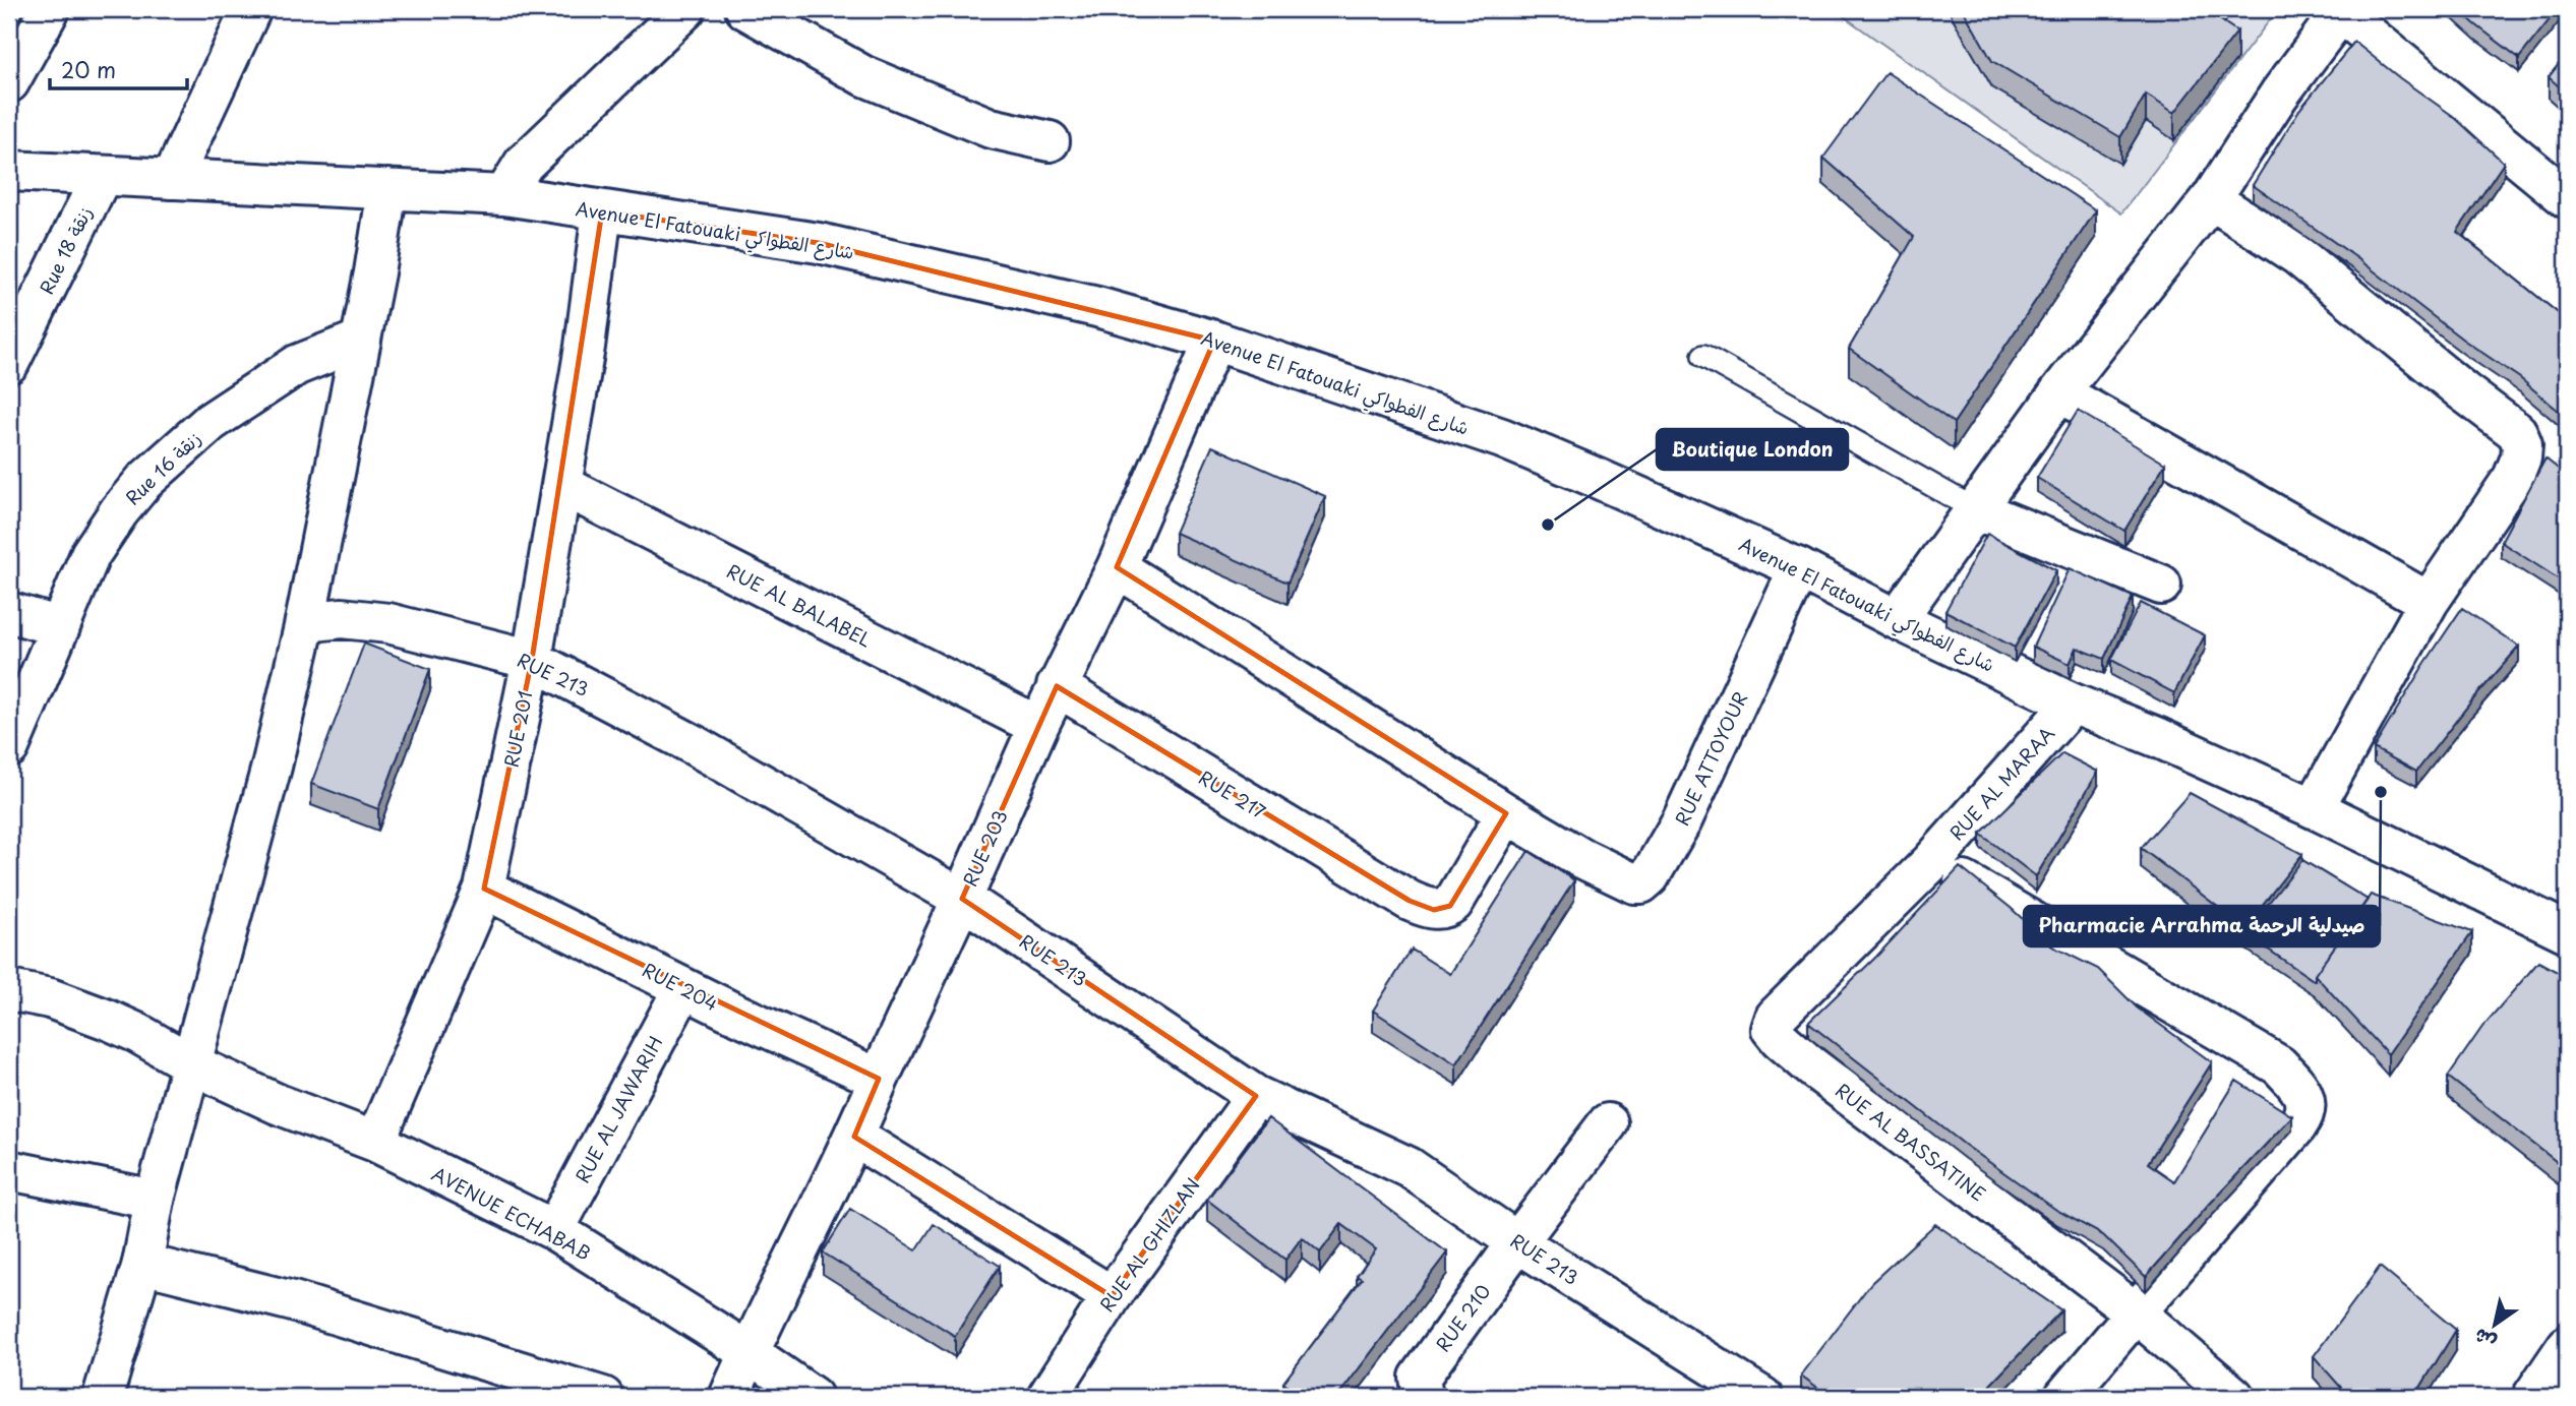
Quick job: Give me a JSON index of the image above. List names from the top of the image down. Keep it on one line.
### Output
{"streets":{"street":["Avenue El Fatouaki شارع الفطواكي","Rue 18 زنقة","Rue 16 زنقة","RUE AL BALABEL","RUE 213","RUE 201","RUE ATTOYOUR","RUE AL MARAA","RUE 217","RUE 203","RUE 204","RUE AL JAWARIH","RUE AL BASSATINE","AVENUE ECHABAB","RUE AL GHIZLAN","RUE 210"]},"crossings":[["Avenue El Fatouaki شارع الفطواكي","Rue 18 زنقة"],["Avenue El Fatouaki شارع الفطواكي","RUE 201"],["Avenue El Fatouaki شارع الفطواكي","RUE ATTOYOUR"],["Avenue El Fatouaki شارع الفطواكي","RUE AL MARAA"],["Avenue El Fatouaki شارع الفطواكي","RUE 203"],["RUE AL BALABEL","RUE 201"],["RUE AL BALABEL","RUE 203"],["RUE 213","RUE 201"],["RUE 213","RUE 203"],["RUE 213","RUE AL GHIZLAN"],["RUE 213","RUE 210"],["RUE 201","RUE 204"],["RUE 201","AVENUE ECHABAB"],["RUE ATTOYOUR","RUE 217"],["RUE AL MARAA","RUE AL BASSATINE"],["RUE 217","RUE 203"],["RUE 203","RUE 204"],["RUE 203","AVENUE ECHABAB"],["RUE 204","RUE AL JAWARIH"],["RUE AL JAWARIH","AVENUE ECHABAB"]],"places":["Boutique London","Pharmacie Arrahma صيدلية الرحمة"],"scale_bar":"20 m","north":"bottom left"}
